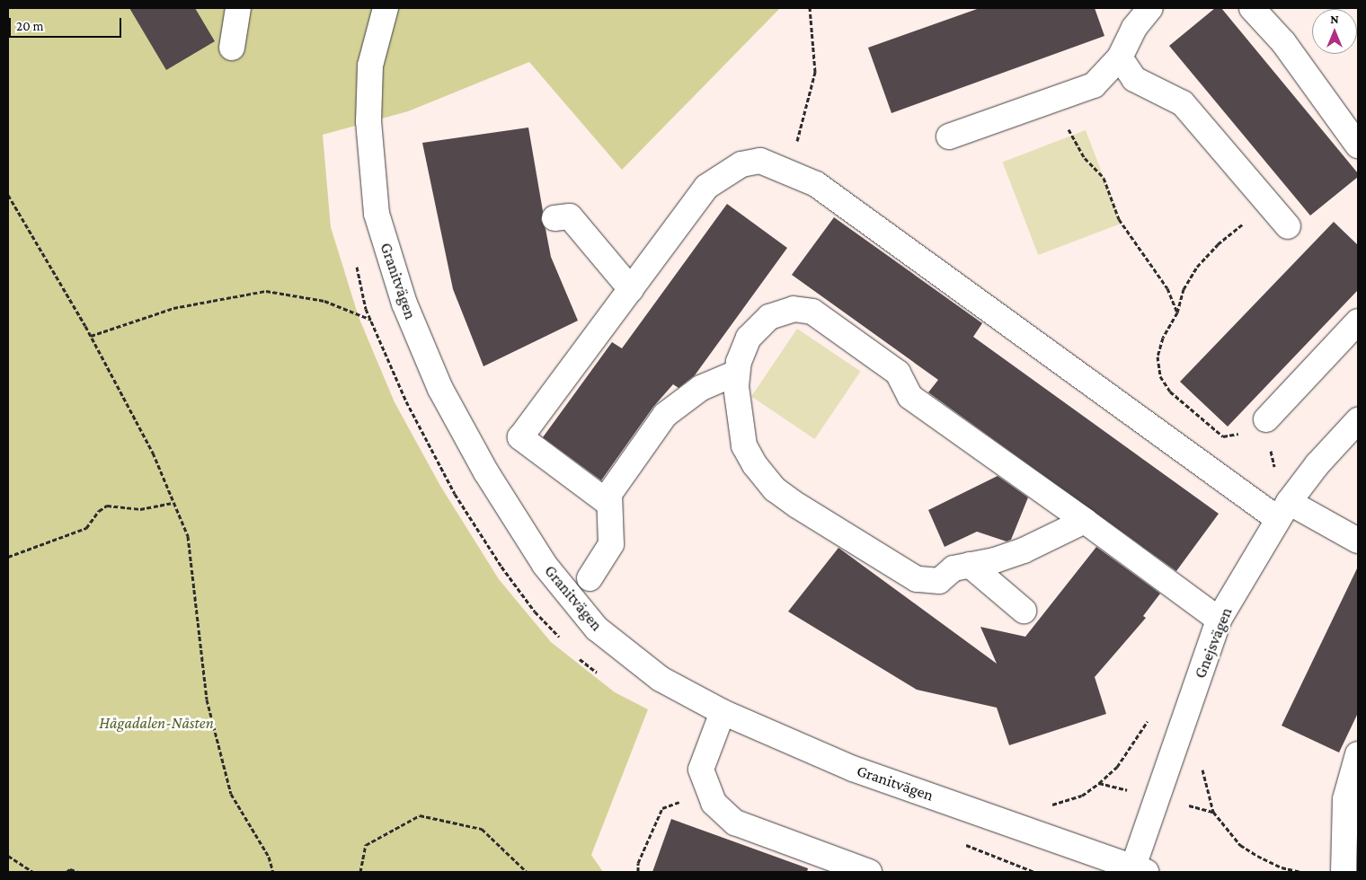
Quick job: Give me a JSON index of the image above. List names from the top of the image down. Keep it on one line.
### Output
{"streets":{"street":["Granitvägen","Gnejsvägen"]},"crossings":[["Granitvägen","Gnejsvägen"]],"parks":["Hågadalen-Nåsten"],"scale_bar":"20 m","north":"top"}
